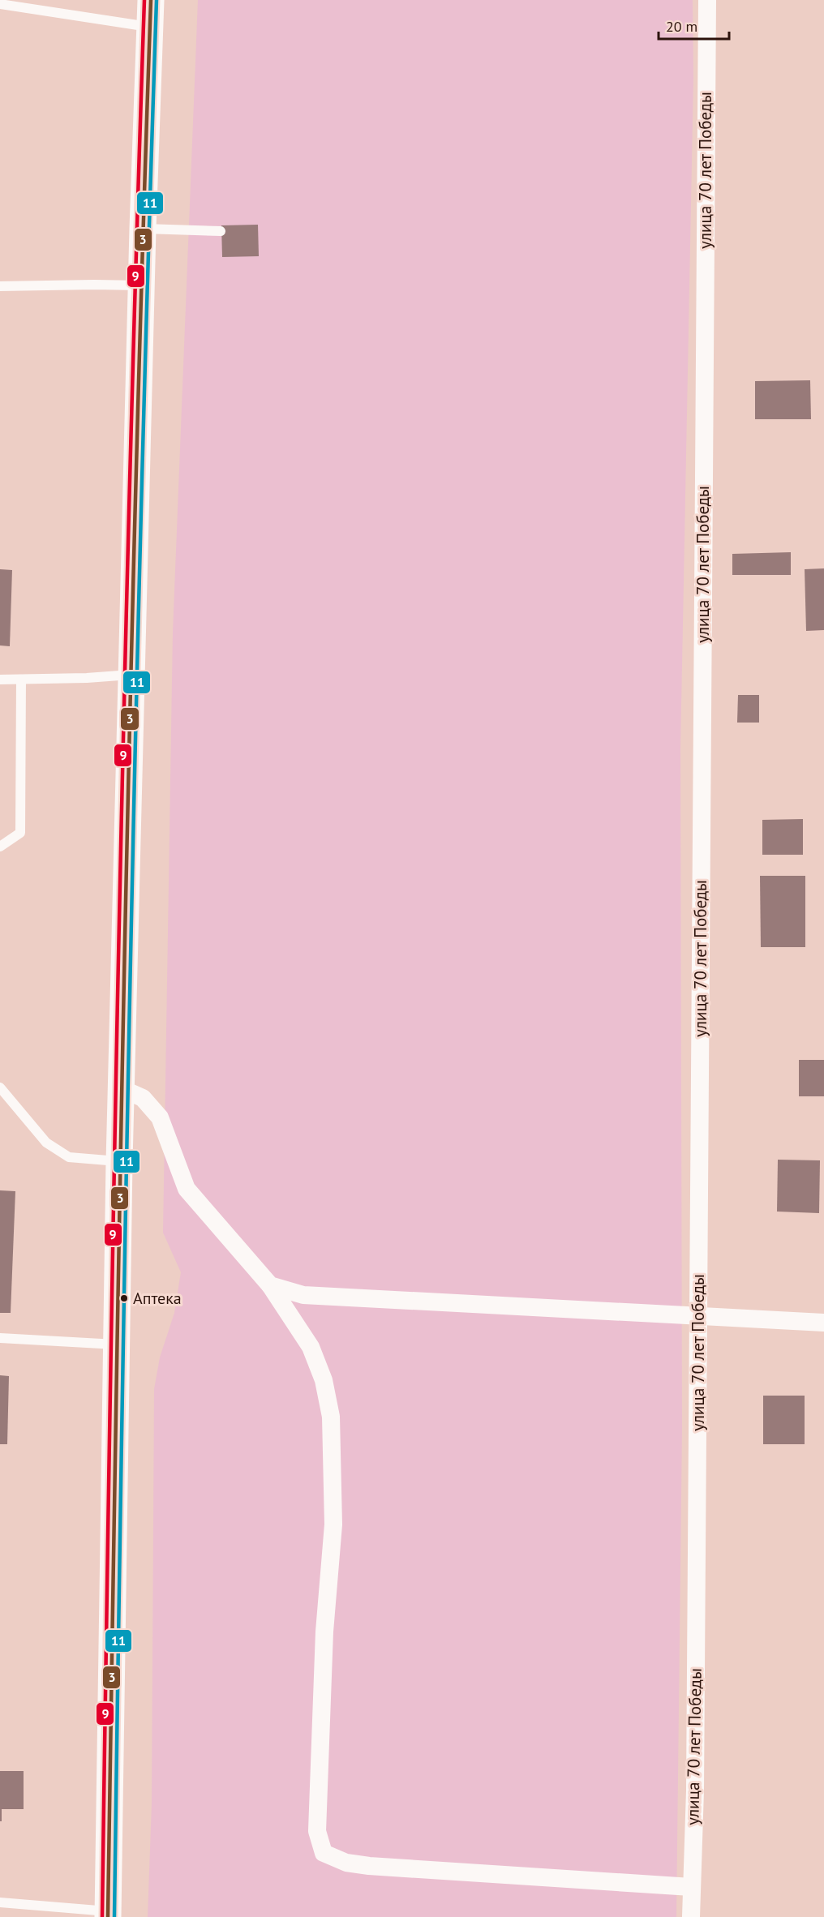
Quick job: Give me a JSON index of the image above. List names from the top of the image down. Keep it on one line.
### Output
{"streets":{"street":["улица 70 лет Победы"]},"places":["Аптека"],"lines":["transit line 3","transit line 11","transit line 9"],"scale_bar":"20 m"}
